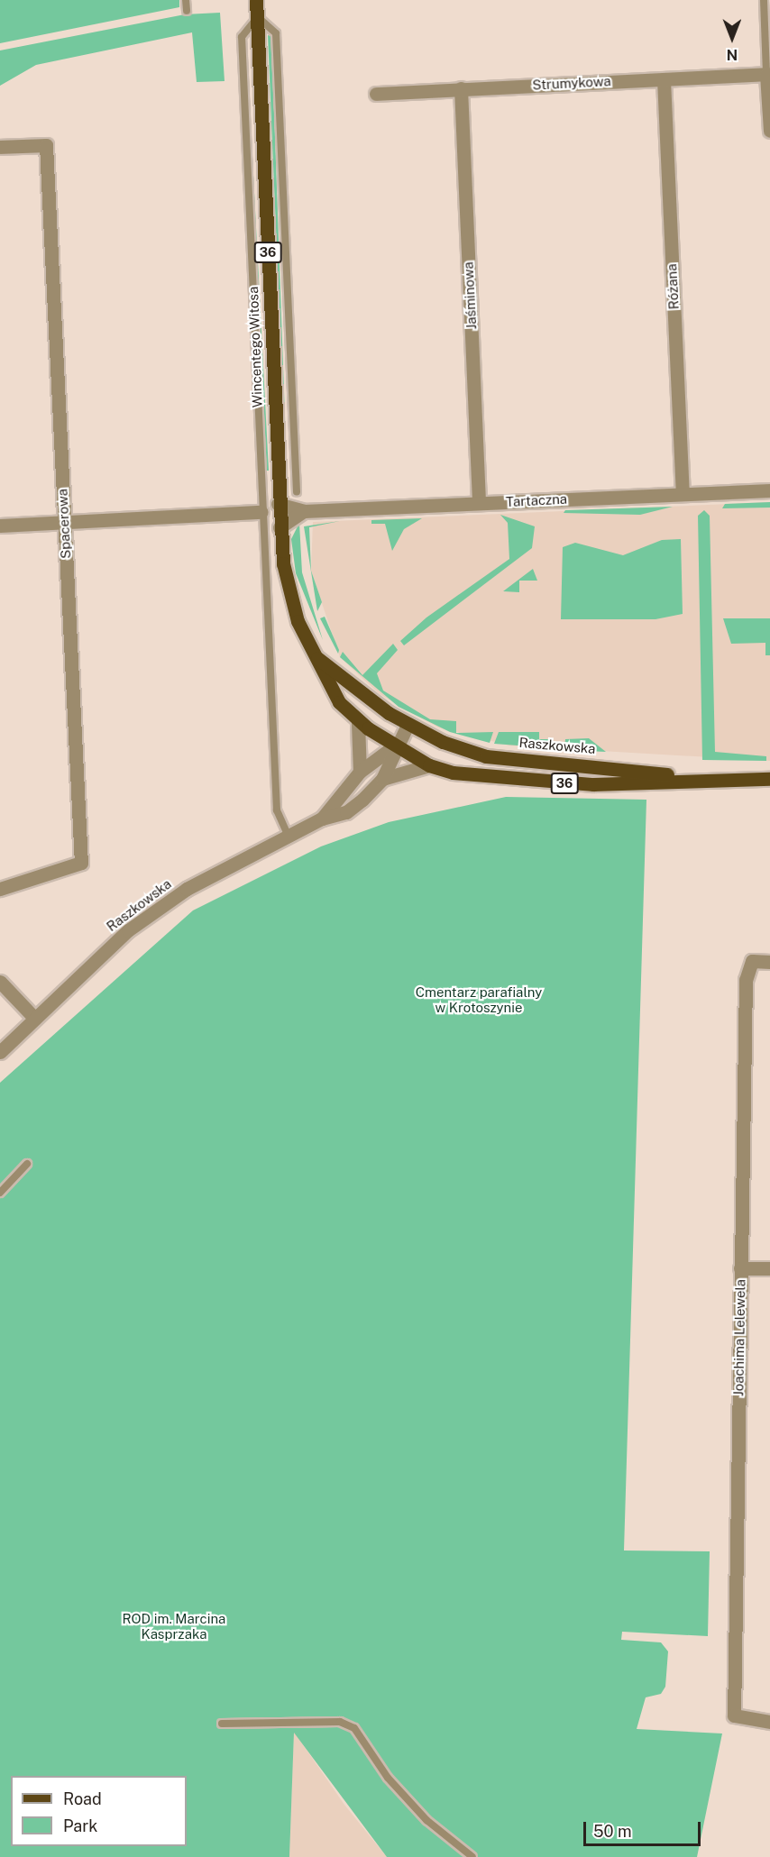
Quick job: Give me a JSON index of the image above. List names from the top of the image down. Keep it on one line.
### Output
{"streets":{"main road":["36","Wincentego Witosa","Raszkowska"],"street":["Strumykowa","Różana","Jaśminowa","Tartaczna","Spacerowa","Joachima Lelewela"]},"crossings":[["Strumykowa","Różana"],["Strumykowa","Jaśminowa"],["Różana","Tartaczna"],["Jaśminowa","Tartaczna"],["Wincentego Witosa","Tartaczna"],["Wincentego Witosa","Raszkowska"]],"parks":["Cmentarz parafialny w Krotoszynie","ROD im. Marcina Kasprzaka"],"legend":["Road","Park"],"scale_bar":"50 m","north":"bottom"}
